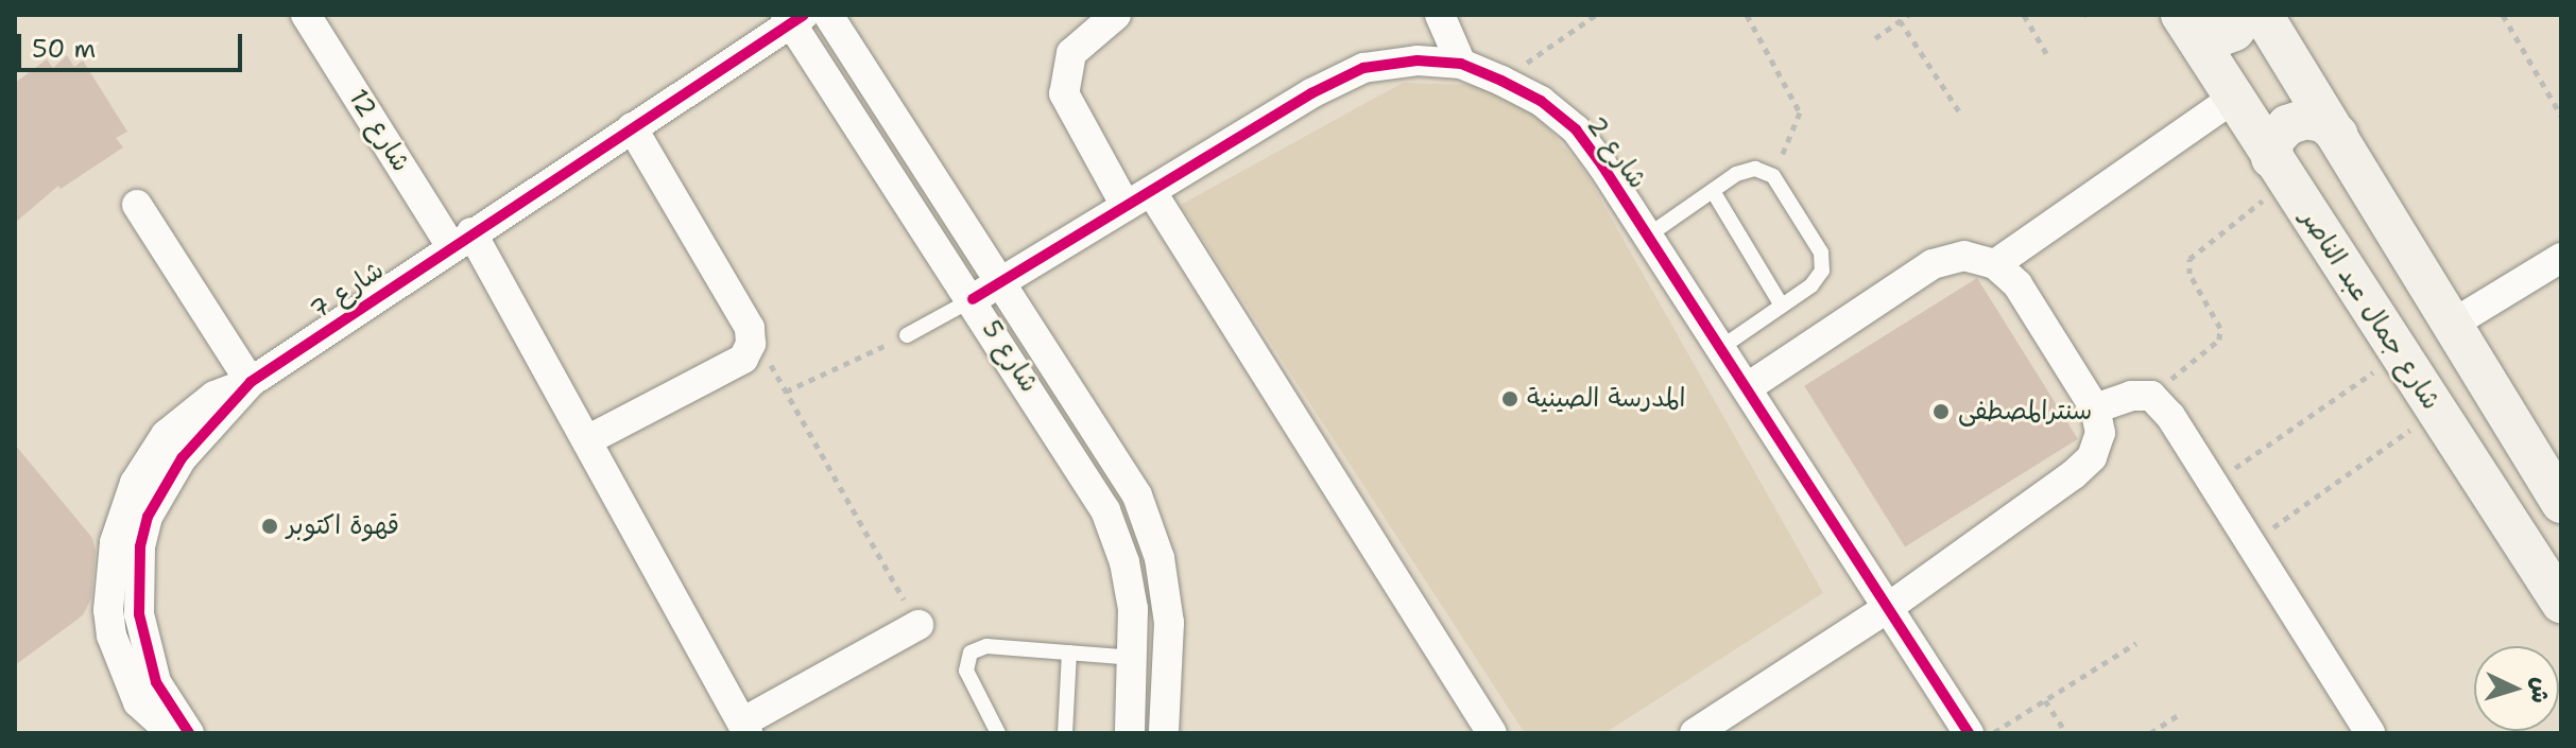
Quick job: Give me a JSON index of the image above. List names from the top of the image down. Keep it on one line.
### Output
{"streets":{"main road":["شارع جمال عبد الناصر"],"street":["شارع 12","شارع 2","شارع 7","شارع 5"]},"crossings":[["شارع 12","شارع 7"],["شارع 2","شارع 5"],["شارع 7","شارع 5"]],"places":["المدرسة الصينية","سنترالمصطفى","قهوة اكتوبر"],"scale_bar":"50 m","north":"right"}
